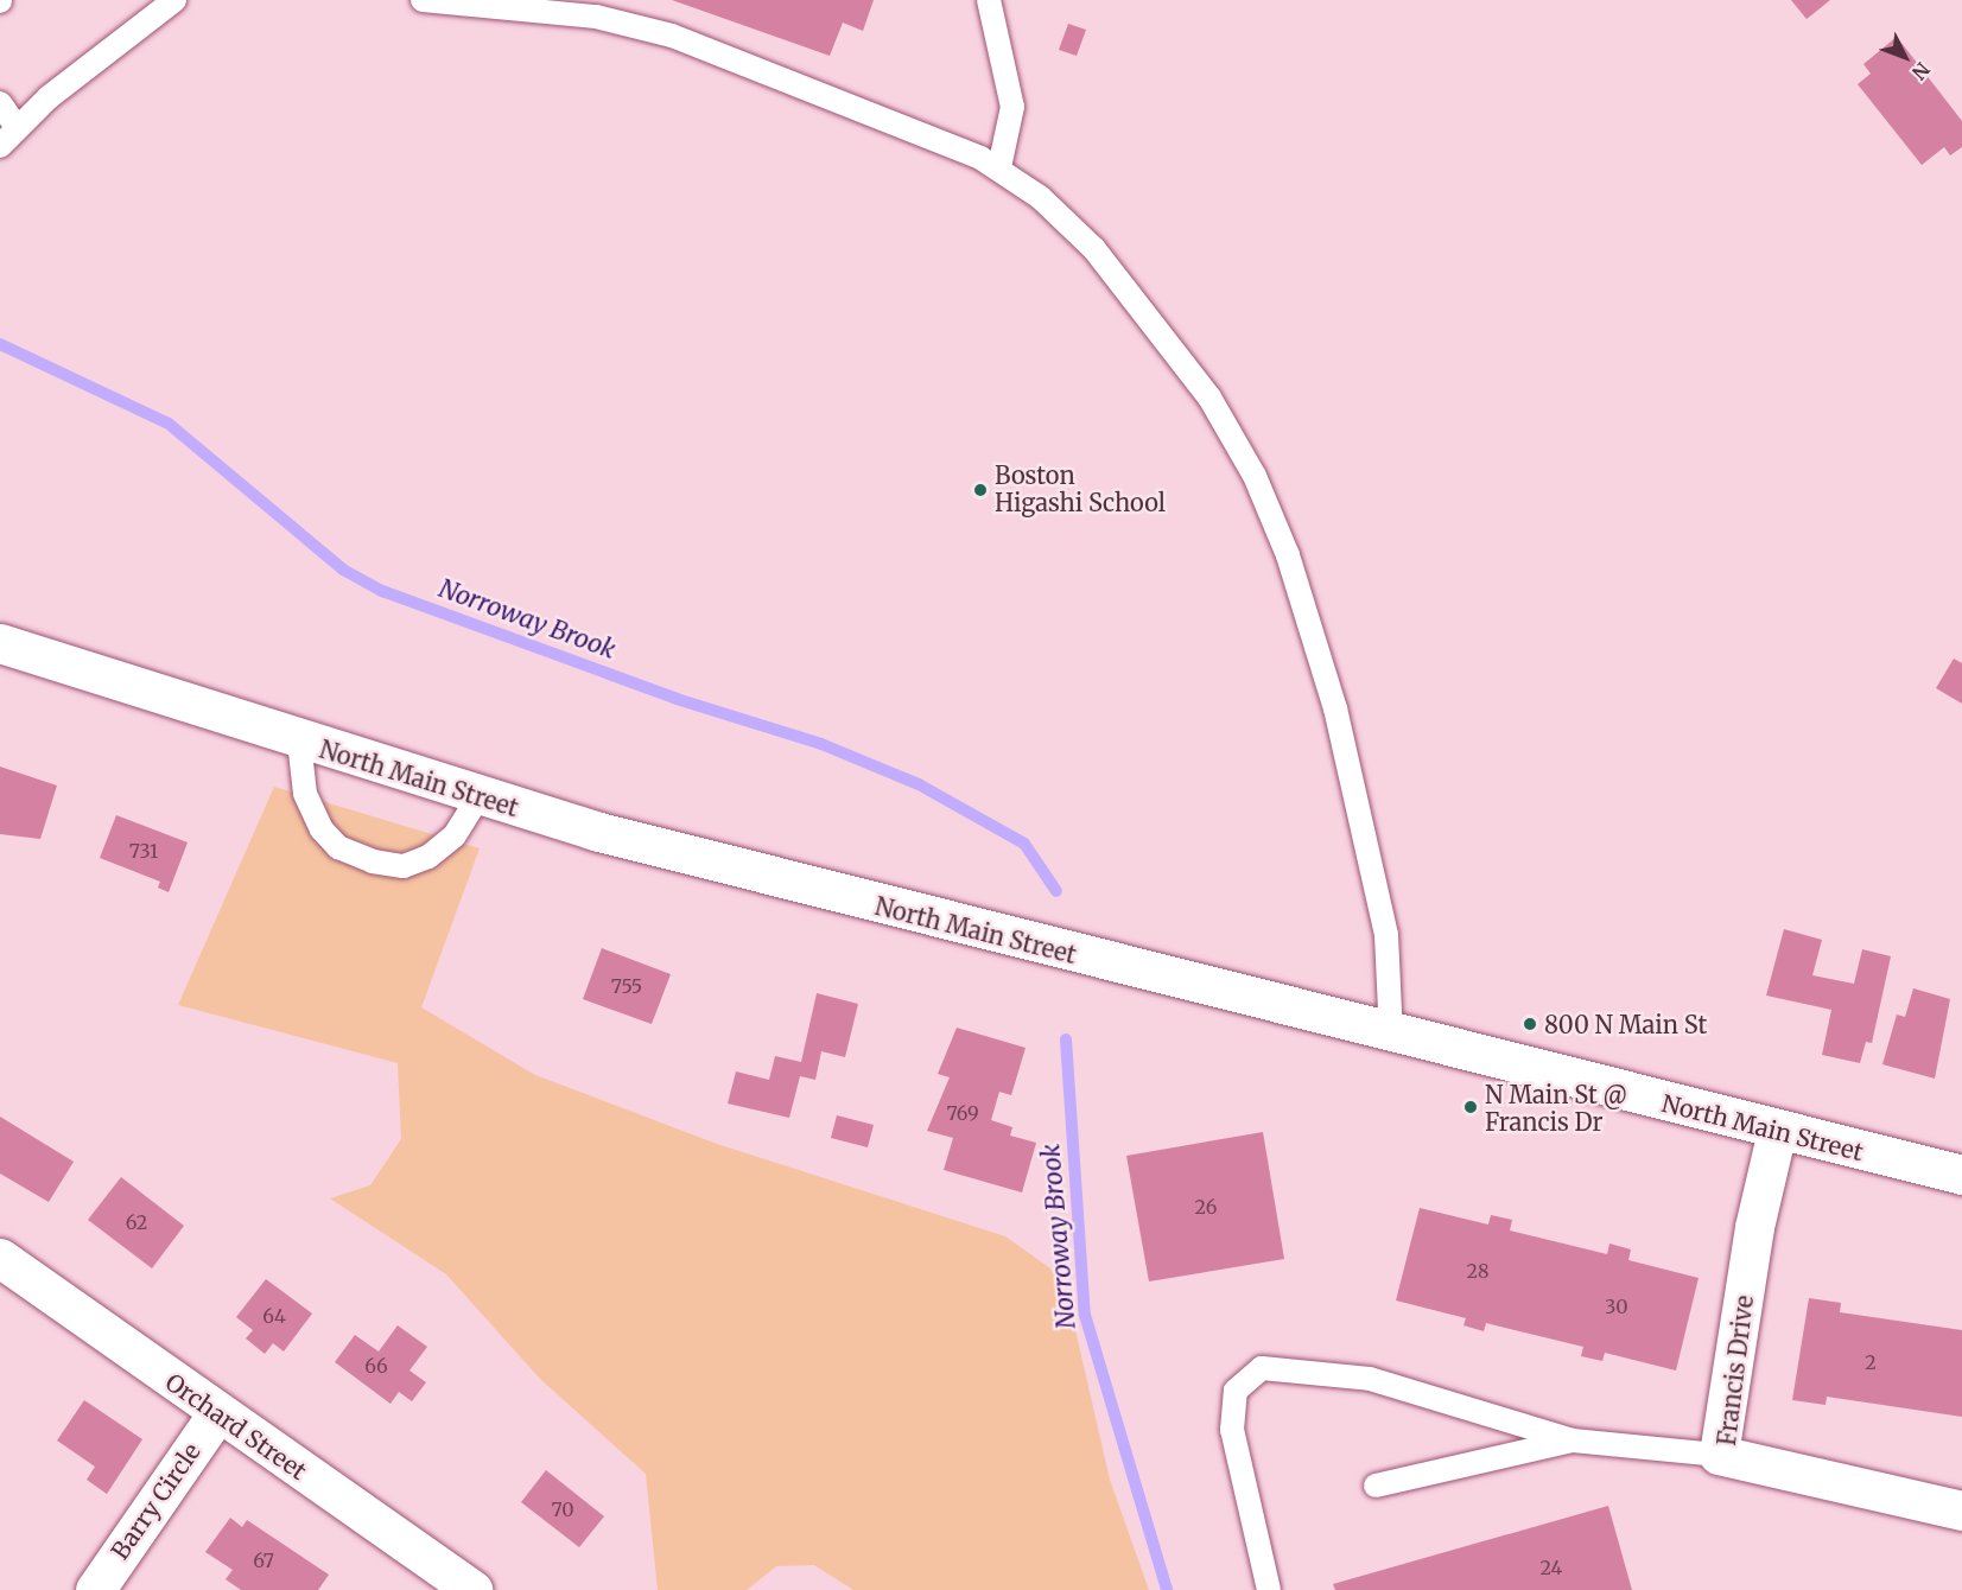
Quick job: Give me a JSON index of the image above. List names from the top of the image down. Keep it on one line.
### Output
{"streets":{"main road":["North Main Street","Francis Drive","Orchard Street","Barry Circle"]},"crossings":[["North Main Street","Francis Drive"],["Orchard Street","Barry Circle"]],"water":["Norroway Brook"],"places":["Boston Higashi School","800 N Main St","N Main St @ Francis Dr"],"house_numbers":["731","755","769","26","62","28","30","64","2","66","70","67","24"],"north":"bottom right"}
